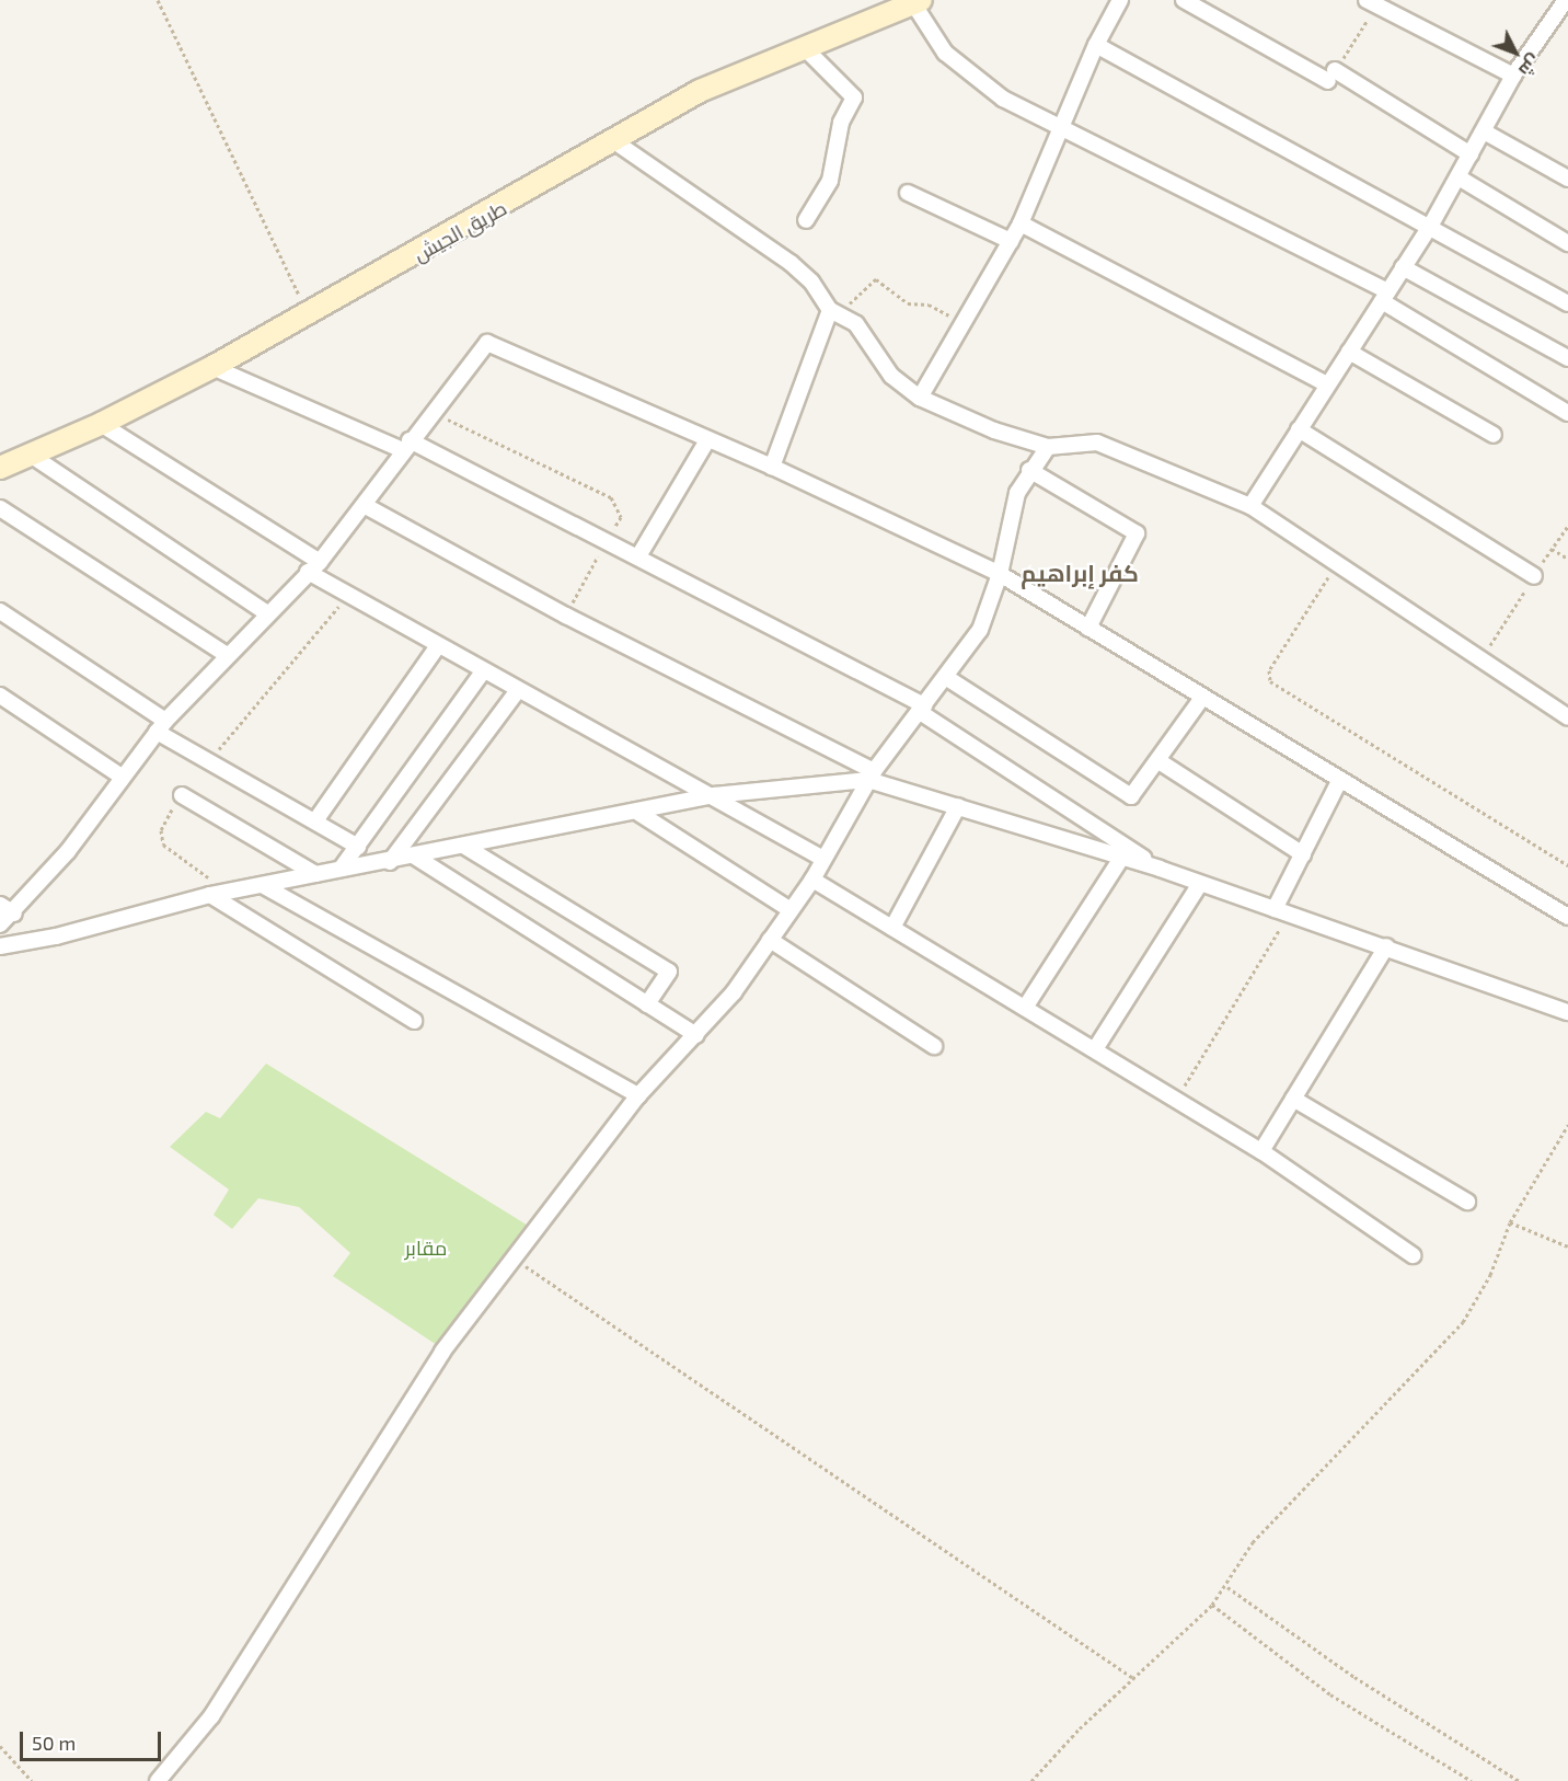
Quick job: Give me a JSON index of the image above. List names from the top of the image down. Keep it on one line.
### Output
{"streets":{"main road":["طريق الجيش"]},"districts":["كفر إبراهيم"],"parks":["مقابر"],"scale_bar":"50 m","north":"bottom right"}
